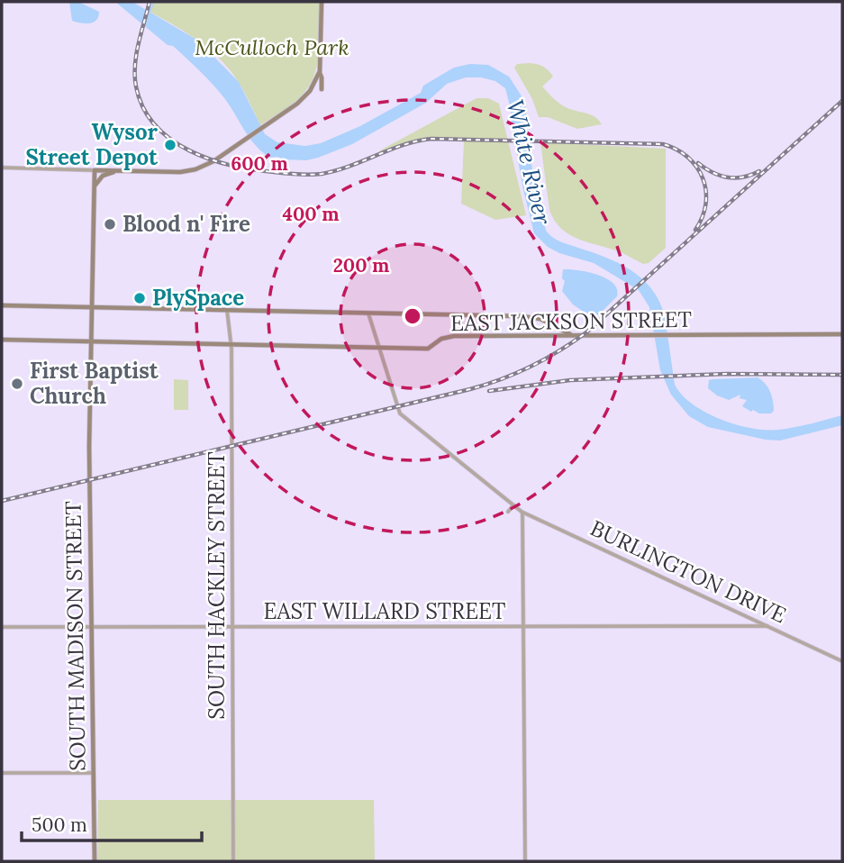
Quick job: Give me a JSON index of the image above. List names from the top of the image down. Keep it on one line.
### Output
{"streets":{"main road":["EAST JACKSON STREET","SOUTH MADISON STREET"],"street":["BURLINGTON DRIVE","SOUTH HACKLEY STREET","EAST WILLARD STREET"]},"crossings":[["EAST JACKSON STREET","BURLINGTON DRIVE"],["EAST JACKSON STREET","SOUTH HACKLEY STREET"],["EAST JACKSON STREET","SOUTH MADISON STREET"],["BURLINGTON DRIVE","EAST WILLARD STREET"],["SOUTH HACKLEY STREET","EAST WILLARD STREET"],["EAST WILLARD STREET","SOUTH MADISON STREET"]],"water":["White River"],"parks":["McCulloch Park"],"places":["Wysor Street Depot","Blood n' Fire","PlySpace","First Baptist Church"],"scale_bar":"500 m","rings":["600 m","400 m","200 m"]}
